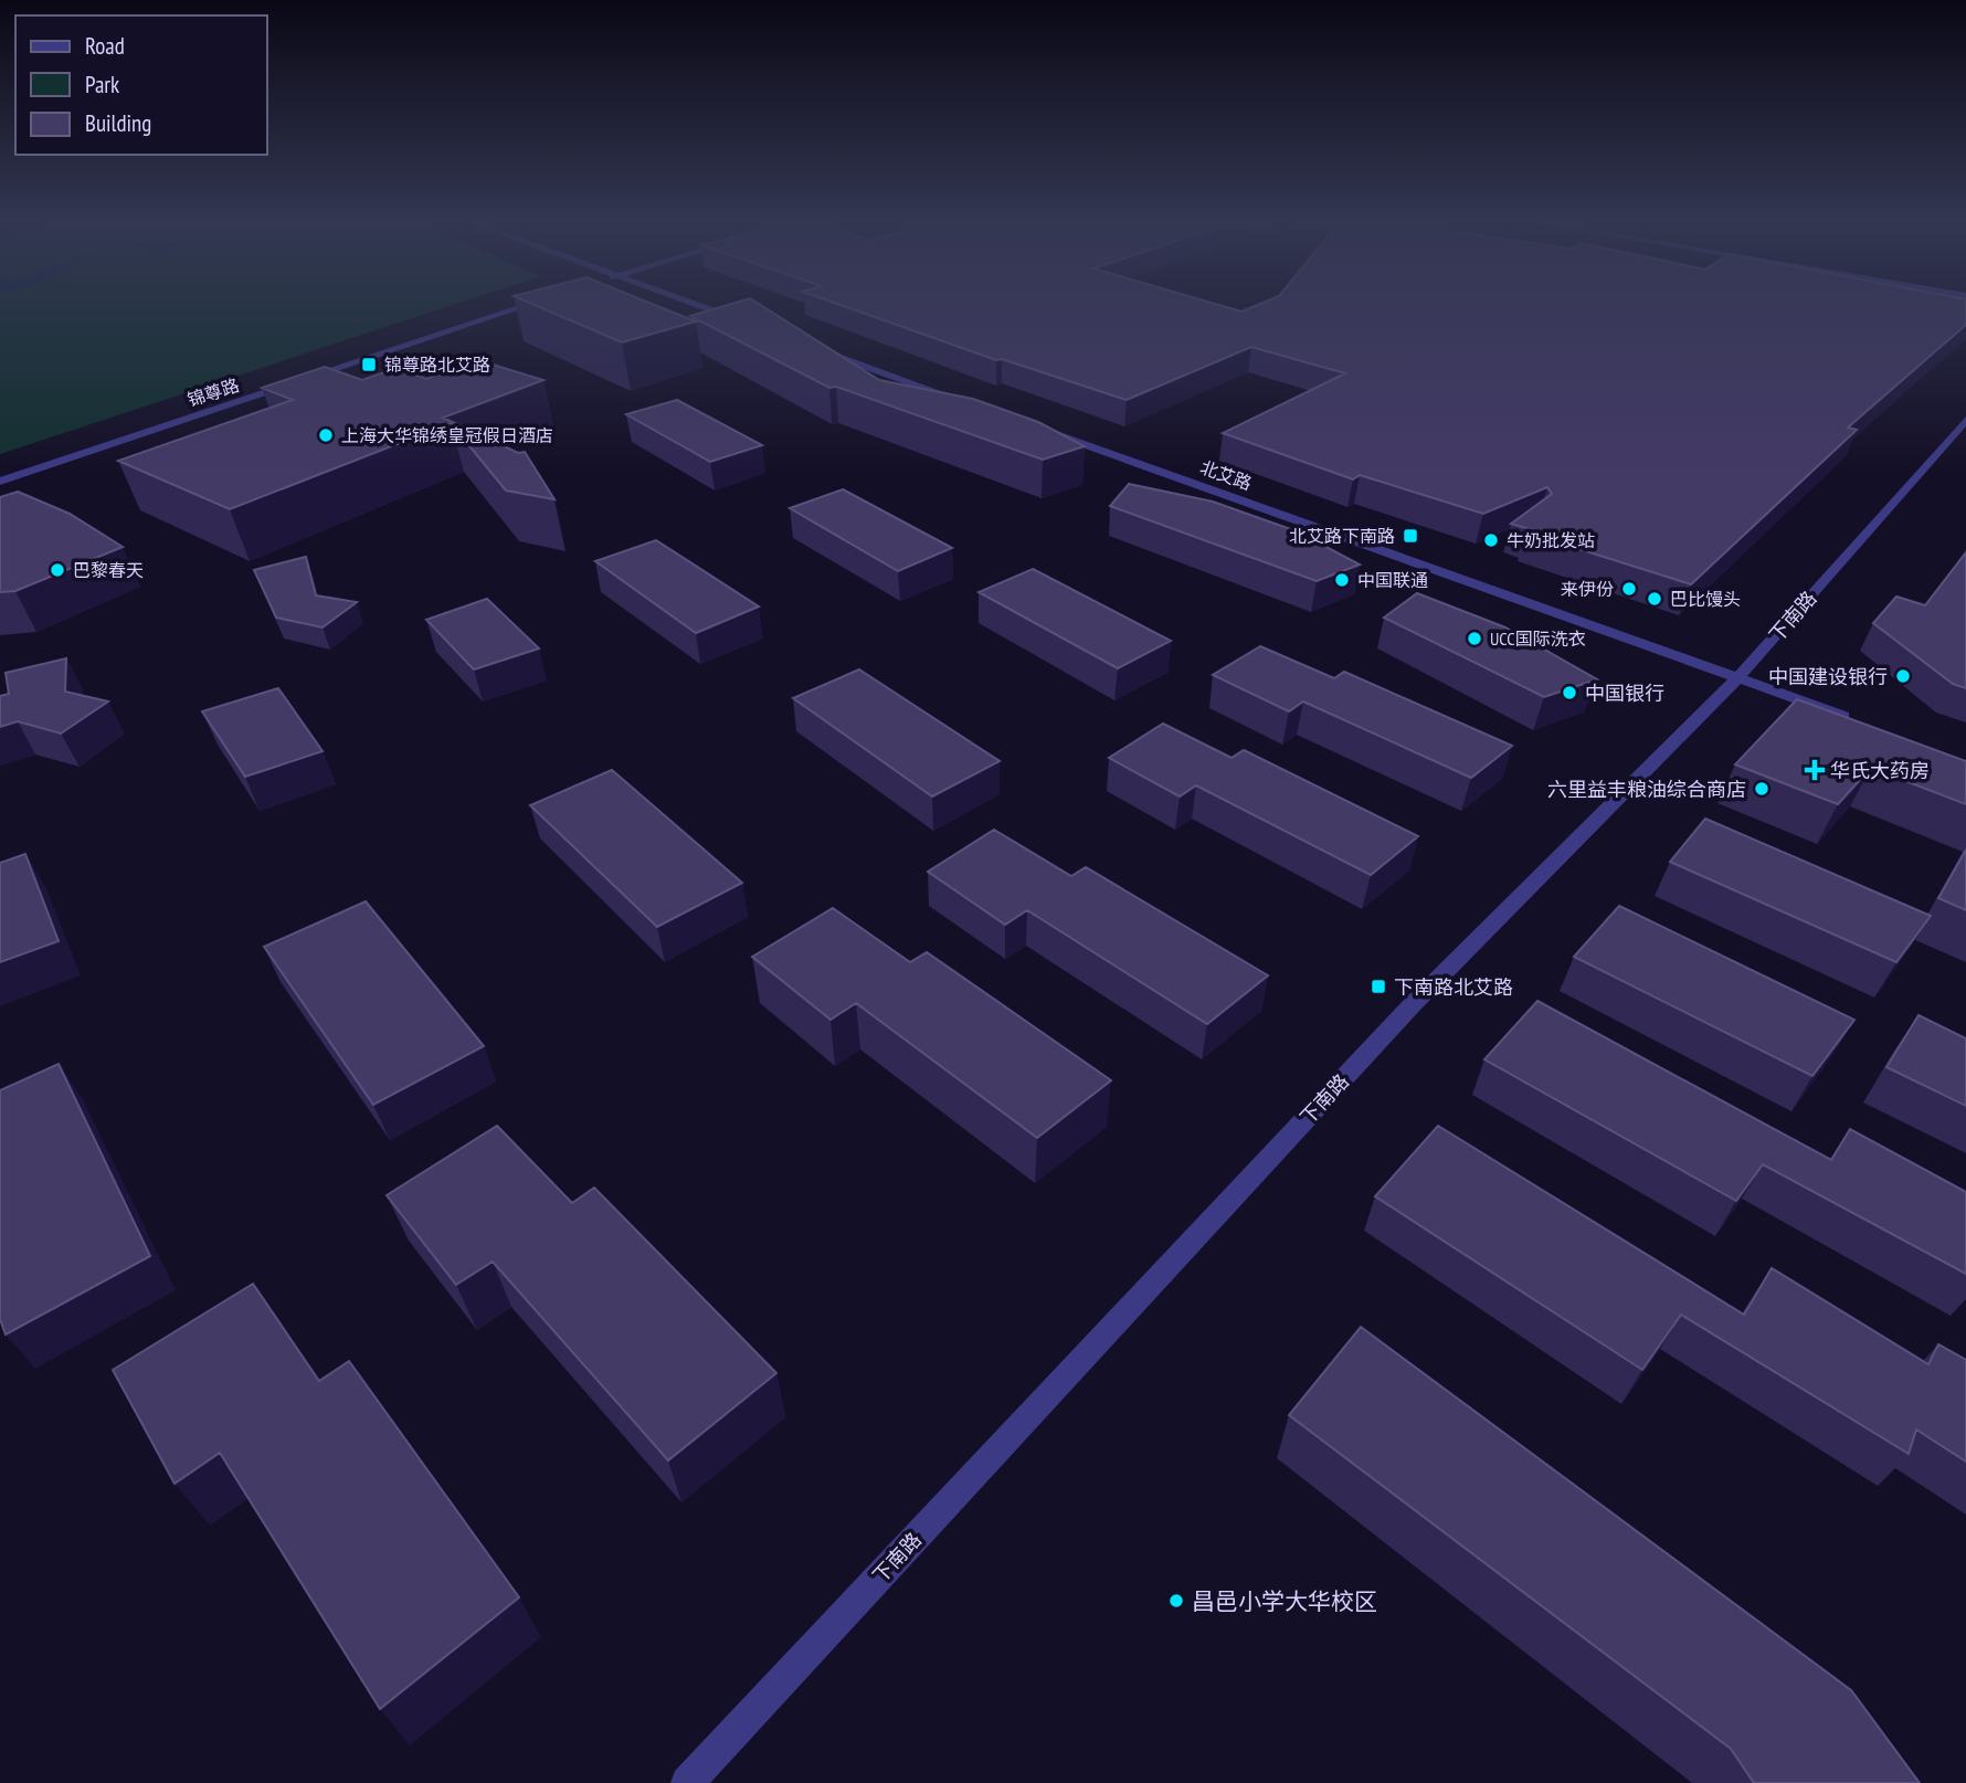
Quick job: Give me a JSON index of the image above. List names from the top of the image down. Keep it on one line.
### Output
{"streets":{"street":["锦尊路","北艾路","下南路"]},"crossings":[["北艾路","下南路"]],"places":{"transit":["锦尊路北艾路","北艾路下南路","下南路北艾路"],"other":["上海大华锦绣皇冠假日酒店","牛奶批发站","巴黎春天","中国联通","来伊份","巴比馒头","UCC国际洗衣","中国建设银行","中国银行","六里益丰粮油综合商店","昌邑小学大华校区"],"health":["华氏大药房"]},"legend":["Road","Park","Building"]}
